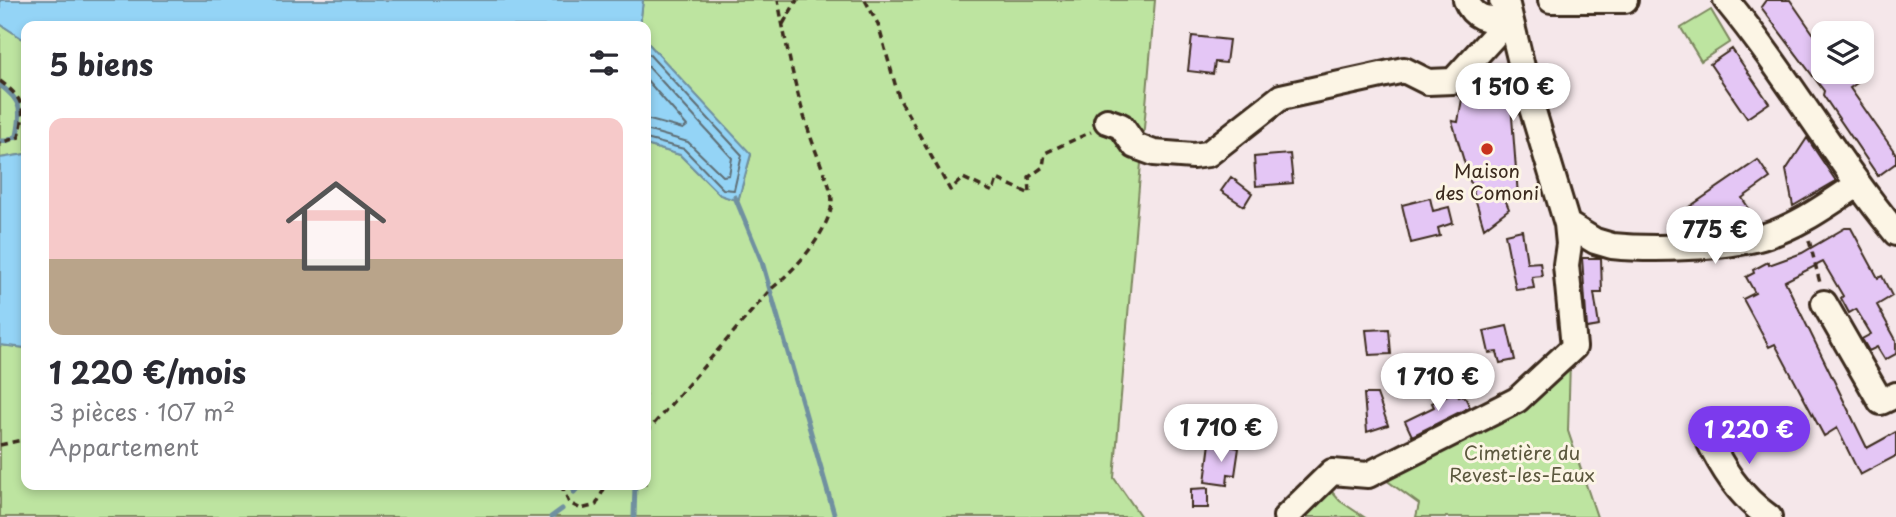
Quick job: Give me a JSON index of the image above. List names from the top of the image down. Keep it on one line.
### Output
{"parks":["Cimetière du Revest-les-Eaux"],"places":["Maison des Comoni"],"page":{"heading":"5 biens","price":["1 510 €","775 €","1 710 €","1 710 €","1 220 €"],"list":[{"name":"1 220 €/mois","note":"3 pièces · 107 m² · Appartement"}]}}
